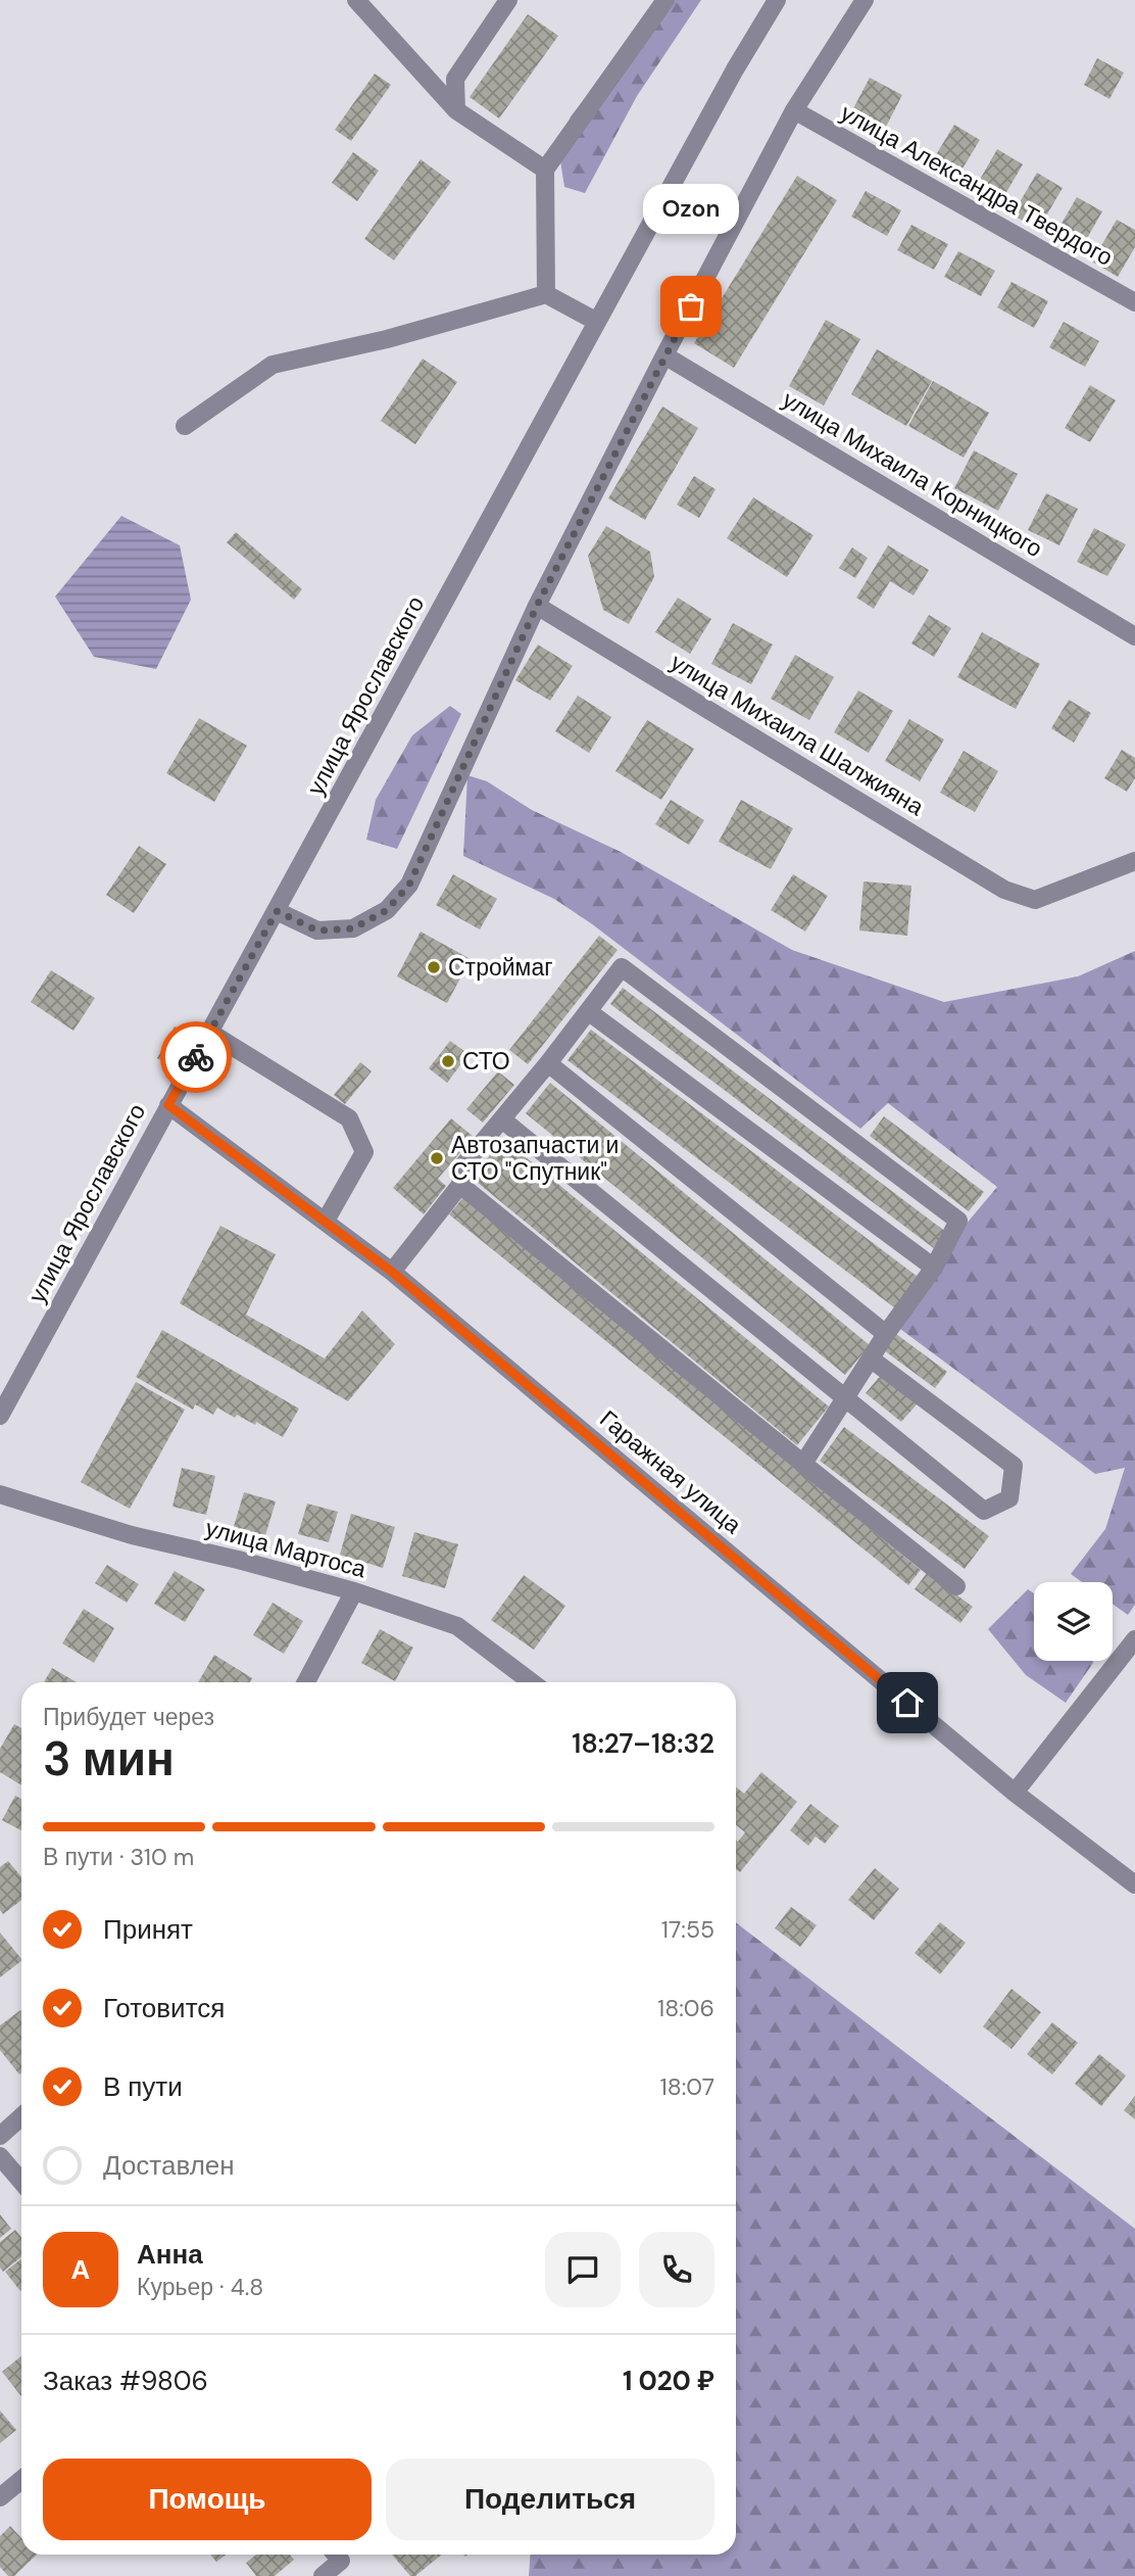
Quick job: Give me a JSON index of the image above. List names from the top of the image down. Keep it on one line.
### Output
{"streets":{"street":["улица Александра Твердого","улица Михаила Корницкого","улица Ярославского","улица Михаила Шалжияна","Гаражная улица","улица Мартоса"]},"crossings":[["улица Ярославского","Гаражная улица"]],"places":["Ozon","Строймаг","СТО","Автозапчасти и СТО \"Спутник\""],"page":{"bubble":"Ozon","heading":["3 мин","Прибудет через","18:27–18:32"],"panel":["Анна","Курьер · 4.8","Заказ #9806","1 020 ₽"],"bar":"В пути · 310 m","list":[["Принят","17:55"],["Готовится","18:06"],["В пути","18:07"],"Доставлен"],"round":"А","buttons":["Помощь","Поделиться"]}}
